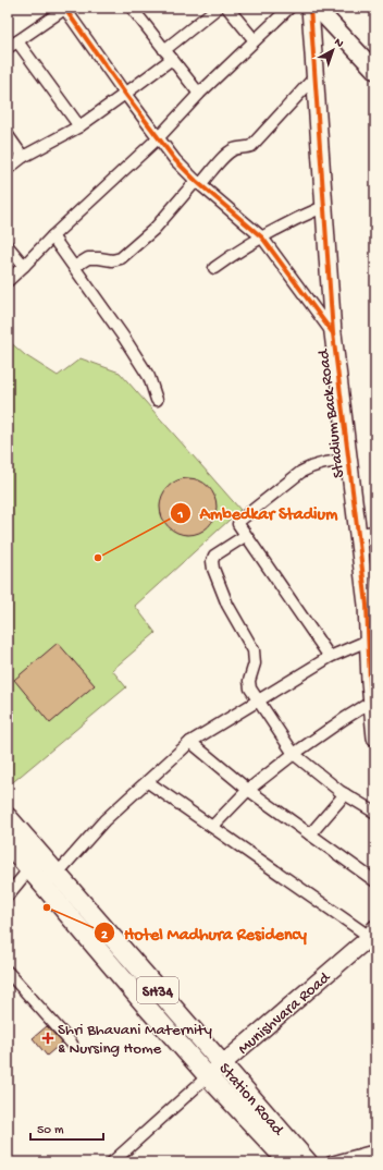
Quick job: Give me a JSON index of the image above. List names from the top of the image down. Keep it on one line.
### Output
{"streets":{"main road":["SH34","Station Road"],"street":["Stadium Back Road","Munishvara Road"]},"crossings":[["Munishvara Road","Station Road"]],"places":{"other":["Ambedkar Stadium","Hotel Madhura Residency"],"health":["Shri Bhavani Maternity & Nursing Home"]},"scale_bar":"50 m","north":"top right"}
